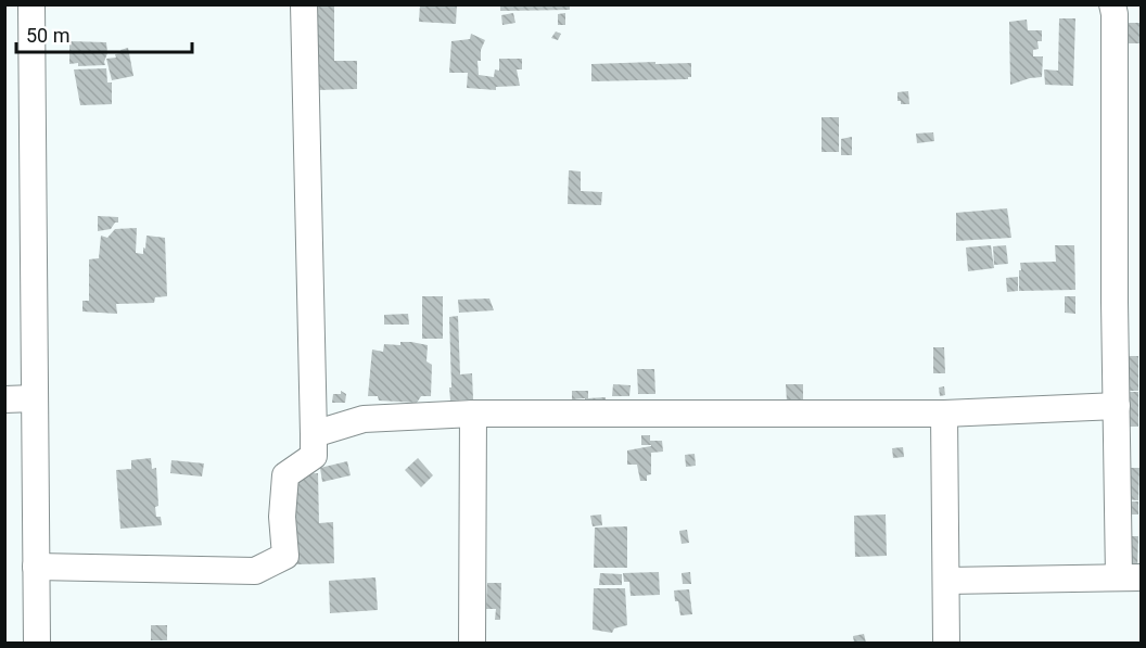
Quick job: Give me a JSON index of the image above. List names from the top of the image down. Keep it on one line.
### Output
{"scale_bar":"50 m"}
